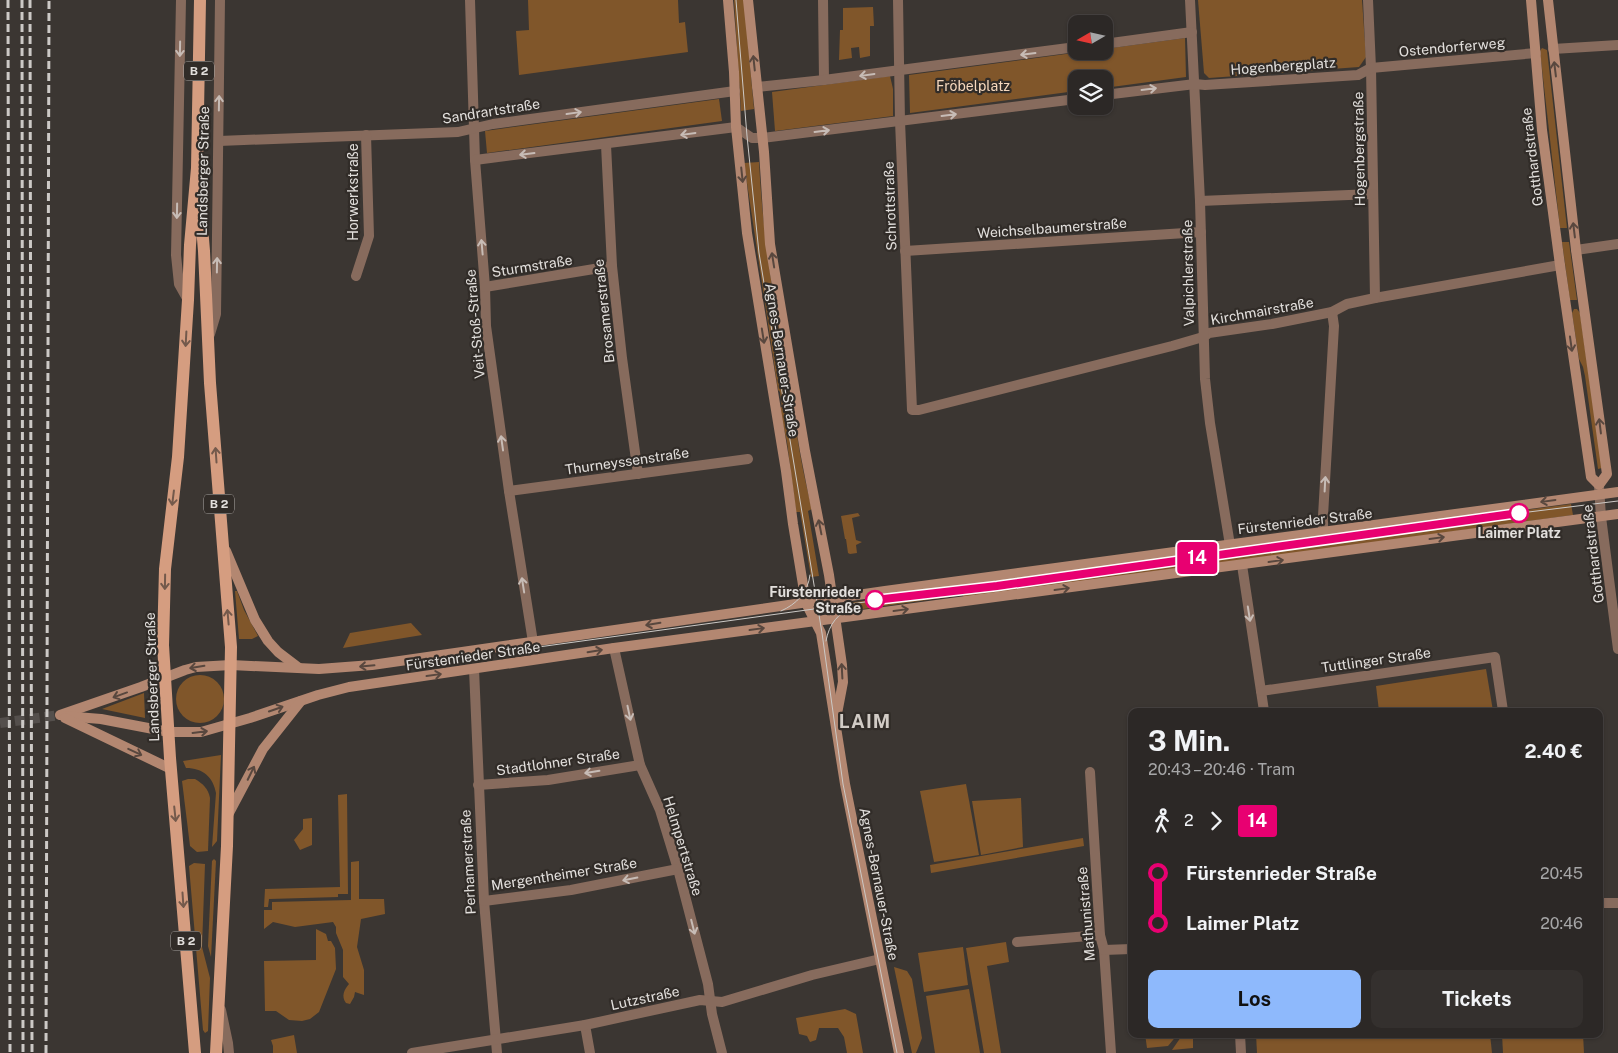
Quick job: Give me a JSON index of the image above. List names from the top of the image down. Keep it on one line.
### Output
{"streets":{"main road":["B 2","Gotthardstraße","Landsberger Straße","Agnes-Bernauer-Straße","Fürstenrieder Straße"],"street":["Ostendorferweg","Hogenbergplatz","Sandrartstraße","Hogenbergstraße","Horwerkstraße","Schrottstraße","Weichselbaumerstraße","Sturmstraße","Valpichlerstraße","Brosamerstraße","Kirchmairstraße","Veit-Stoß-Straße","Thurneyssenstraße","Tuttlinger Straße","Stadtlohner Straße","Helmpertstraße","Perhamerstraße","Mergentheimer Straße","Mathunistraße","Lutzstraße"]},"crossings":[["Ostendorferweg","Hogenbergplatz"],["Ostendorferweg","Hogenbergstraße"],["Ostendorferweg","Gotthardstraße"],["Hogenbergplatz","Hogenbergstraße"],["Hogenbergplatz","Valpichlerstraße"],["Sandrartstraße","Landsberger Straße"],["Sandrartstraße","Horwerkstraße"],["Sandrartstraße","Veit-Stoß-Straße"],["Sandrartstraße","Agnes-Bernauer-Straße"],["Hogenbergstraße","Kirchmairstraße"],["Gotthardstraße","Kirchmairstraße"],["Gotthardstraße","Fürstenrieder Straße"],["Landsberger Straße","Fürstenrieder Straße"],["Schrottstraße","Weichselbaumerstraße"],["Schrottstraße","Kirchmairstraße"],["Weichselbaumerstraße","Valpichlerstraße"],["Sturmstraße","Brosamerstraße"],["Sturmstraße","Veit-Stoß-Straße"],["Valpichlerstraße","Kirchmairstraße"],["Valpichlerstraße","Fürstenrieder Straße"],["Brosamerstraße","Thurneyssenstraße"],["Veit-Stoß-Straße","Thurneyssenstraße"],["Veit-Stoß-Straße","Fürstenrieder Straße"],["Agnes-Bernauer-Straße","Fürstenrieder Straße"],["Agnes-Bernauer-Straße","Lutzstraße"],["Fürstenrieder Straße","Helmpertstraße"],["Fürstenrieder Straße","Perhamerstraße"],["Stadtlohner Straße","Helmpertstraße"],["Stadtlohner Straße","Perhamerstraße"],["Helmpertstraße","Mergentheimer Straße"],["Helmpertstraße","Lutzstraße"],["Perhamerstraße","Mergentheimer Straße"],["Perhamerstraße","Lutzstraße"]],"one_way":["Veit-Stoß-Straße","Stadtlohner Straße","Helmpertstraße","Mergentheimer Straße"],"districts":["LAIM"],"parks":["Fröbelplatz"],"places":["Laimer Platz","Fürstenrieder Straße"],"lines":["tram line 14"],"north":"left","page":{"on_map":"14","heading":["3 Min.","20:43 – 20:46 · Tram","2.40 €"],"legs":["2","14"],"list":[{"name":"Fürstenrieder Straße","value":"20:45"},{"name":"Laimer Platz","value":"20:46"}],"buttons":["Los","Tickets"]}}
